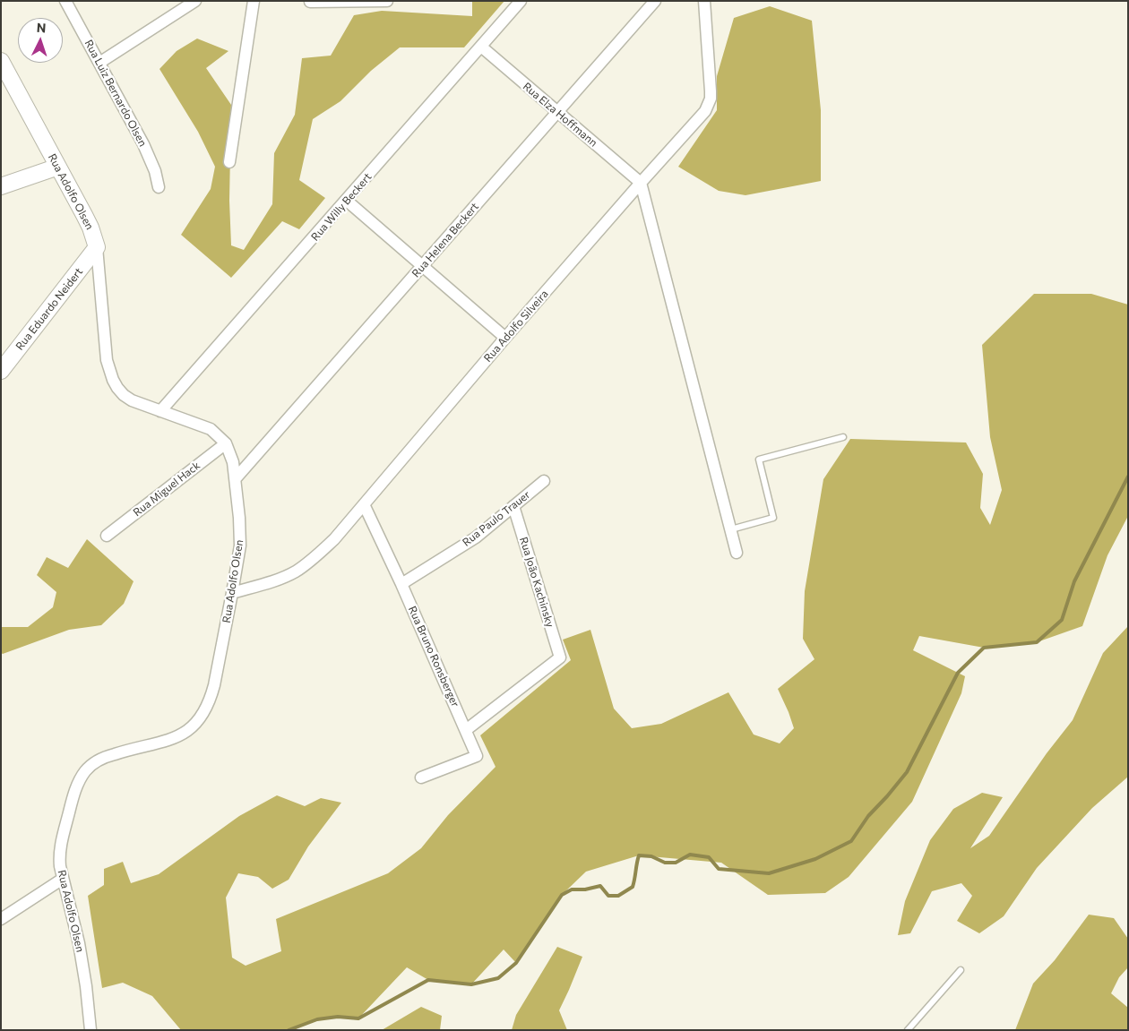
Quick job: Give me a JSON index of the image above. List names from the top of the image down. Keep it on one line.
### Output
{"streets":{"main road":["Rua Adolfo Olsen","Rua Eduardo Neidert"],"street":["Rua Luiz Bernardo Olsen","Rua Elza Hoffmann","Rua Willy Beckert","Rua Helena Beckert","Rua Adolfo Silveira","Rua Miguel Hack","Rua Paulo Trauer","Rua João Kachinsky","Rua Bruno Ronsberger"]},"crossings":[["Rua Elza Hoffmann","Rua Willy Beckert"],["Rua Elza Hoffmann","Rua Helena Beckert"],["Rua Elza Hoffmann","Rua Adolfo Silveira"],["Rua Adolfo Olsen","Rua Willy Beckert"],["Rua Adolfo Olsen","Rua Helena Beckert"],["Rua Adolfo Olsen","Rua Eduardo Neidert"],["Rua Adolfo Olsen","Rua Adolfo Silveira"],["Rua Adolfo Olsen","Rua Miguel Hack"],["Rua Adolfo Silveira","Rua Bruno Ronsberger"],["Rua Paulo Trauer","Rua João Kachinsky"],["Rua Paulo Trauer","Rua Bruno Ronsberger"],["Rua João Kachinsky","Rua Bruno Ronsberger"]],"north":"top"}
